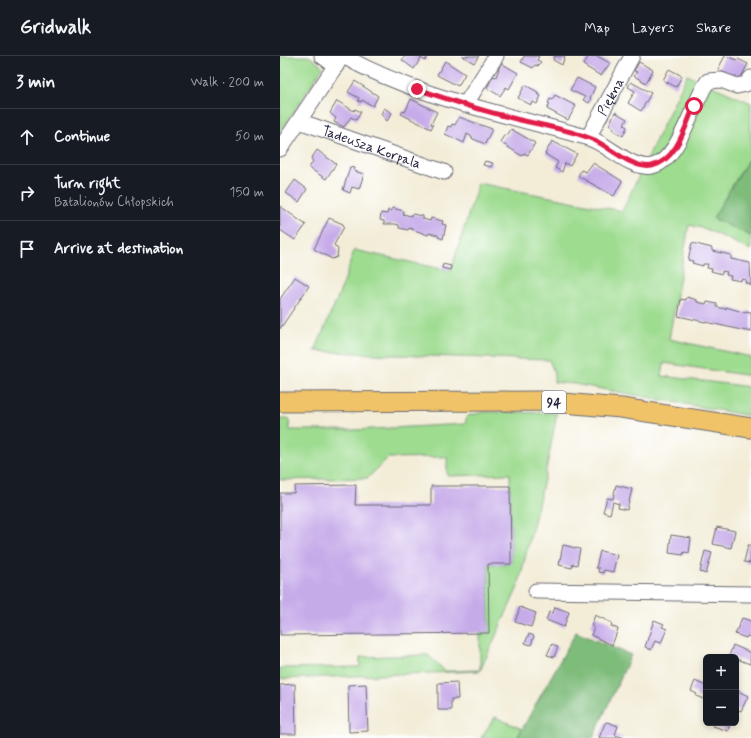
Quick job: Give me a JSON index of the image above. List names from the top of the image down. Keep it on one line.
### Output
{"streets":{"main road":["94"],"street":["Piękna","Tadeusza Korpala"]},"page":{"header":"Gridwalk","nav":["Map","Layers","Share"],"heading":["3 min","Walk · 200 m"],"list":[["Continue","50 m"],["Turn right","Batalionów Chłopskich","150 m"],"Arrive at destination"],"map_buttons":["+","−"]}}
